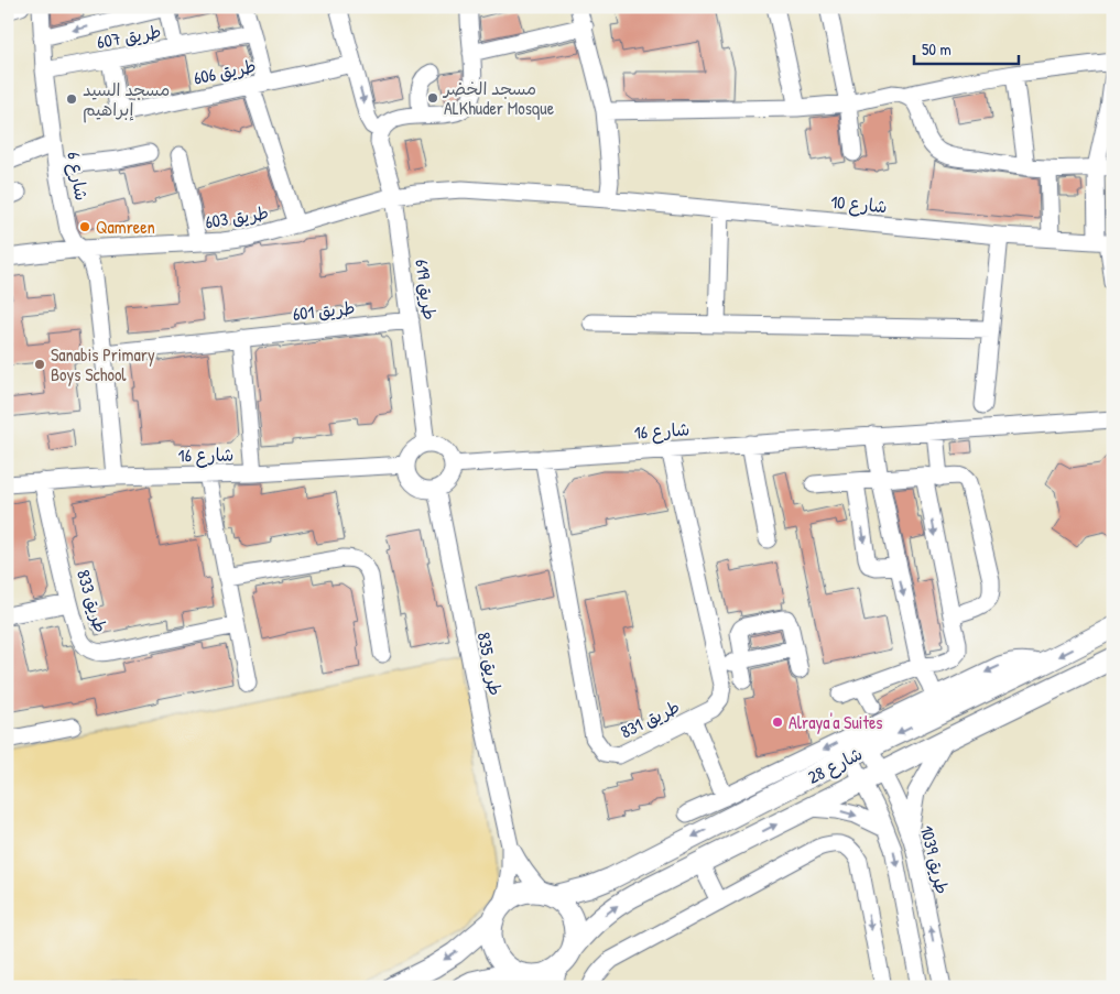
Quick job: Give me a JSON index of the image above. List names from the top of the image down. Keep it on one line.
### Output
{"streets":{"main road":["شارع 28"],"street":["طريق 607","طريق 606","شارع 6","شارع 10","طريق 603","طريق 619","طريق 601","شارع 16","طريق 833","طريق 835","طريق 831","طريق 1039"]},"crossings":[["طريق 607","طريق 606"],["طريق 607","شارع 6"],["طريق 606","طريق 619"],["شارع 6","طريق 603"],["شارع 6","طريق 601"],["شارع 6","شارع 16"],["شارع 10","طريق 603"],["شارع 10","طريق 619"],["طريق 603","طريق 619"],["طريق 619","طريق 601"],["طريق 619","شارع 16"],["طريق 619","طريق 835"],["شارع 16","طريق 833"],["شارع 16","طريق 835"],["شارع 16","طريق 831"],["طريق 835","شارع 28"],["شارع 28","طريق 1039"]],"places":["مسجد الخضر ALKhuder Mosque","مسجد السيد إبراهيم","Qamreen","Sanabis Primary Boys School","Alraya'a Suites"],"scale_bar":"50 m"}
